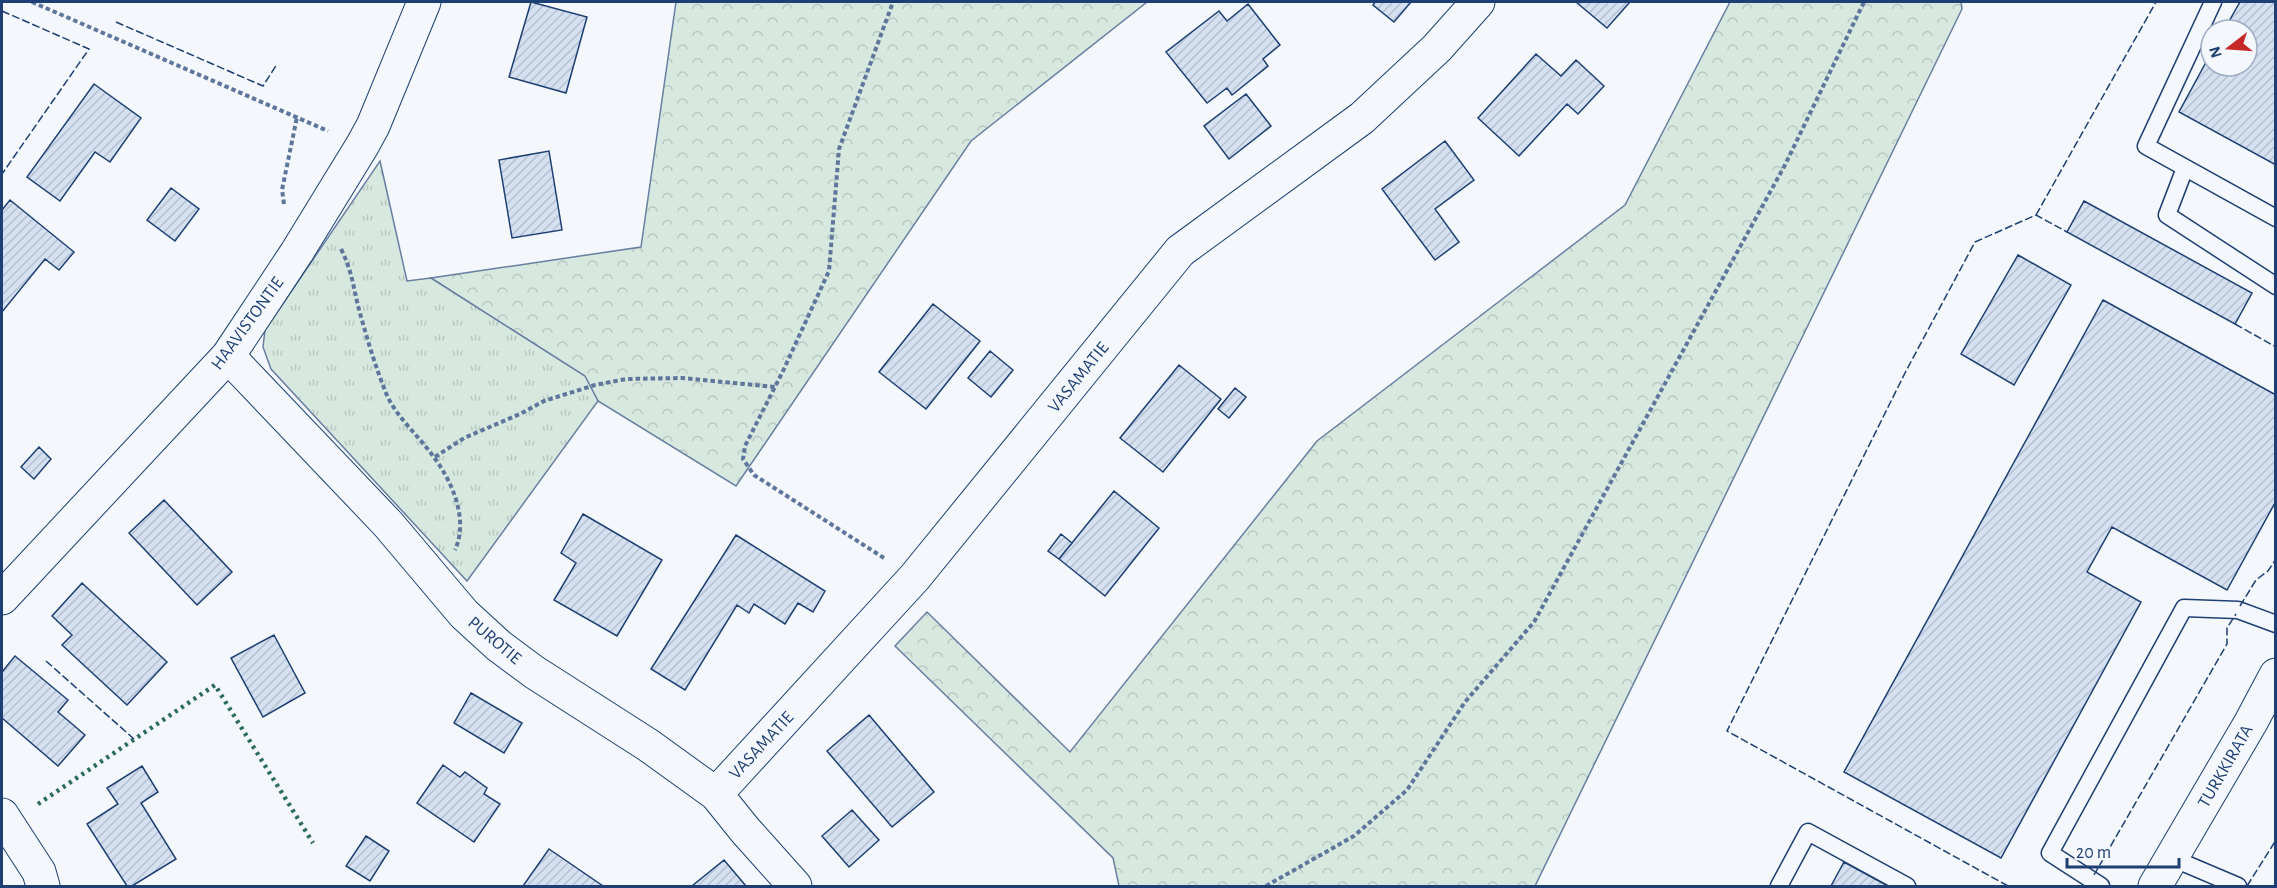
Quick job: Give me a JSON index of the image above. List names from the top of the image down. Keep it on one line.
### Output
{"streets":{"street":["HAAVISTONTIE","VASAMATIE","PUROTIE","TURKKIRATA"]},"crossings":[["HAAVISTONTIE","PUROTIE"],["VASAMATIE","PUROTIE"]],"scale_bar":"20 m","north":"left"}
